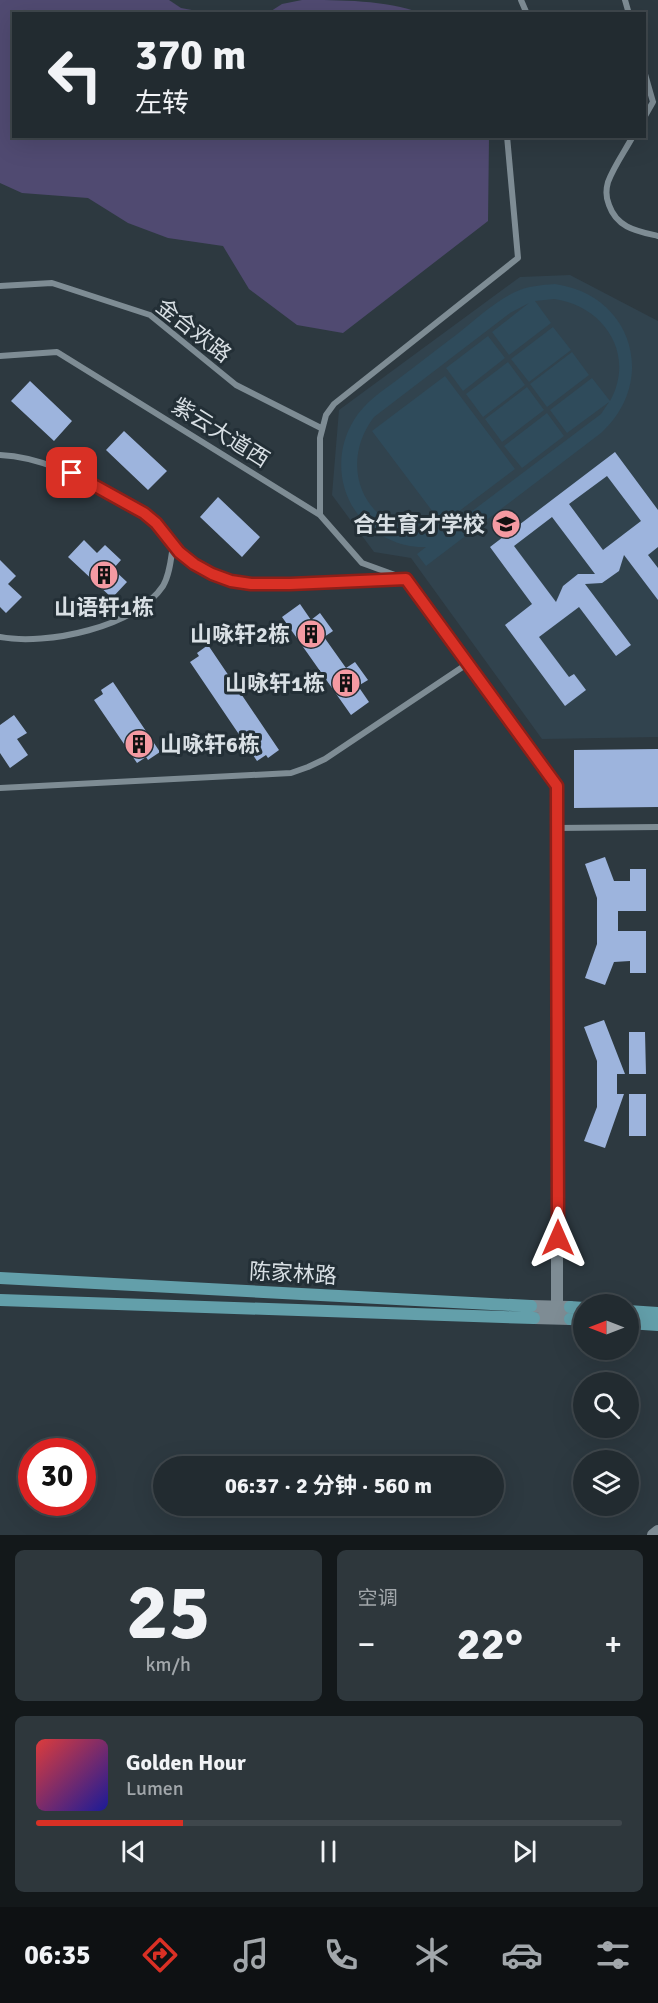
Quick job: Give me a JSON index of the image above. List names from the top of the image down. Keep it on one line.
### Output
{"streets":{"main road":["陈家林路"],"lane":["金合欢路","紫云大道西"]},"places":{"school or university":["合生育才学校"],"building":["山语轩1栋","山咏轩2栋","山咏轩1栋","山咏轩6栋"]},"north":"left","page":{"turn":["370 m","左转"],"limit":"30","trip":"06:37 · 2 分钟 · 560 m","tile":[["25","km/h"],"空调"],"heat":["−","22°","+"],"song":["Golden Hour","Lumen"],"tabs":"06:35"}}
